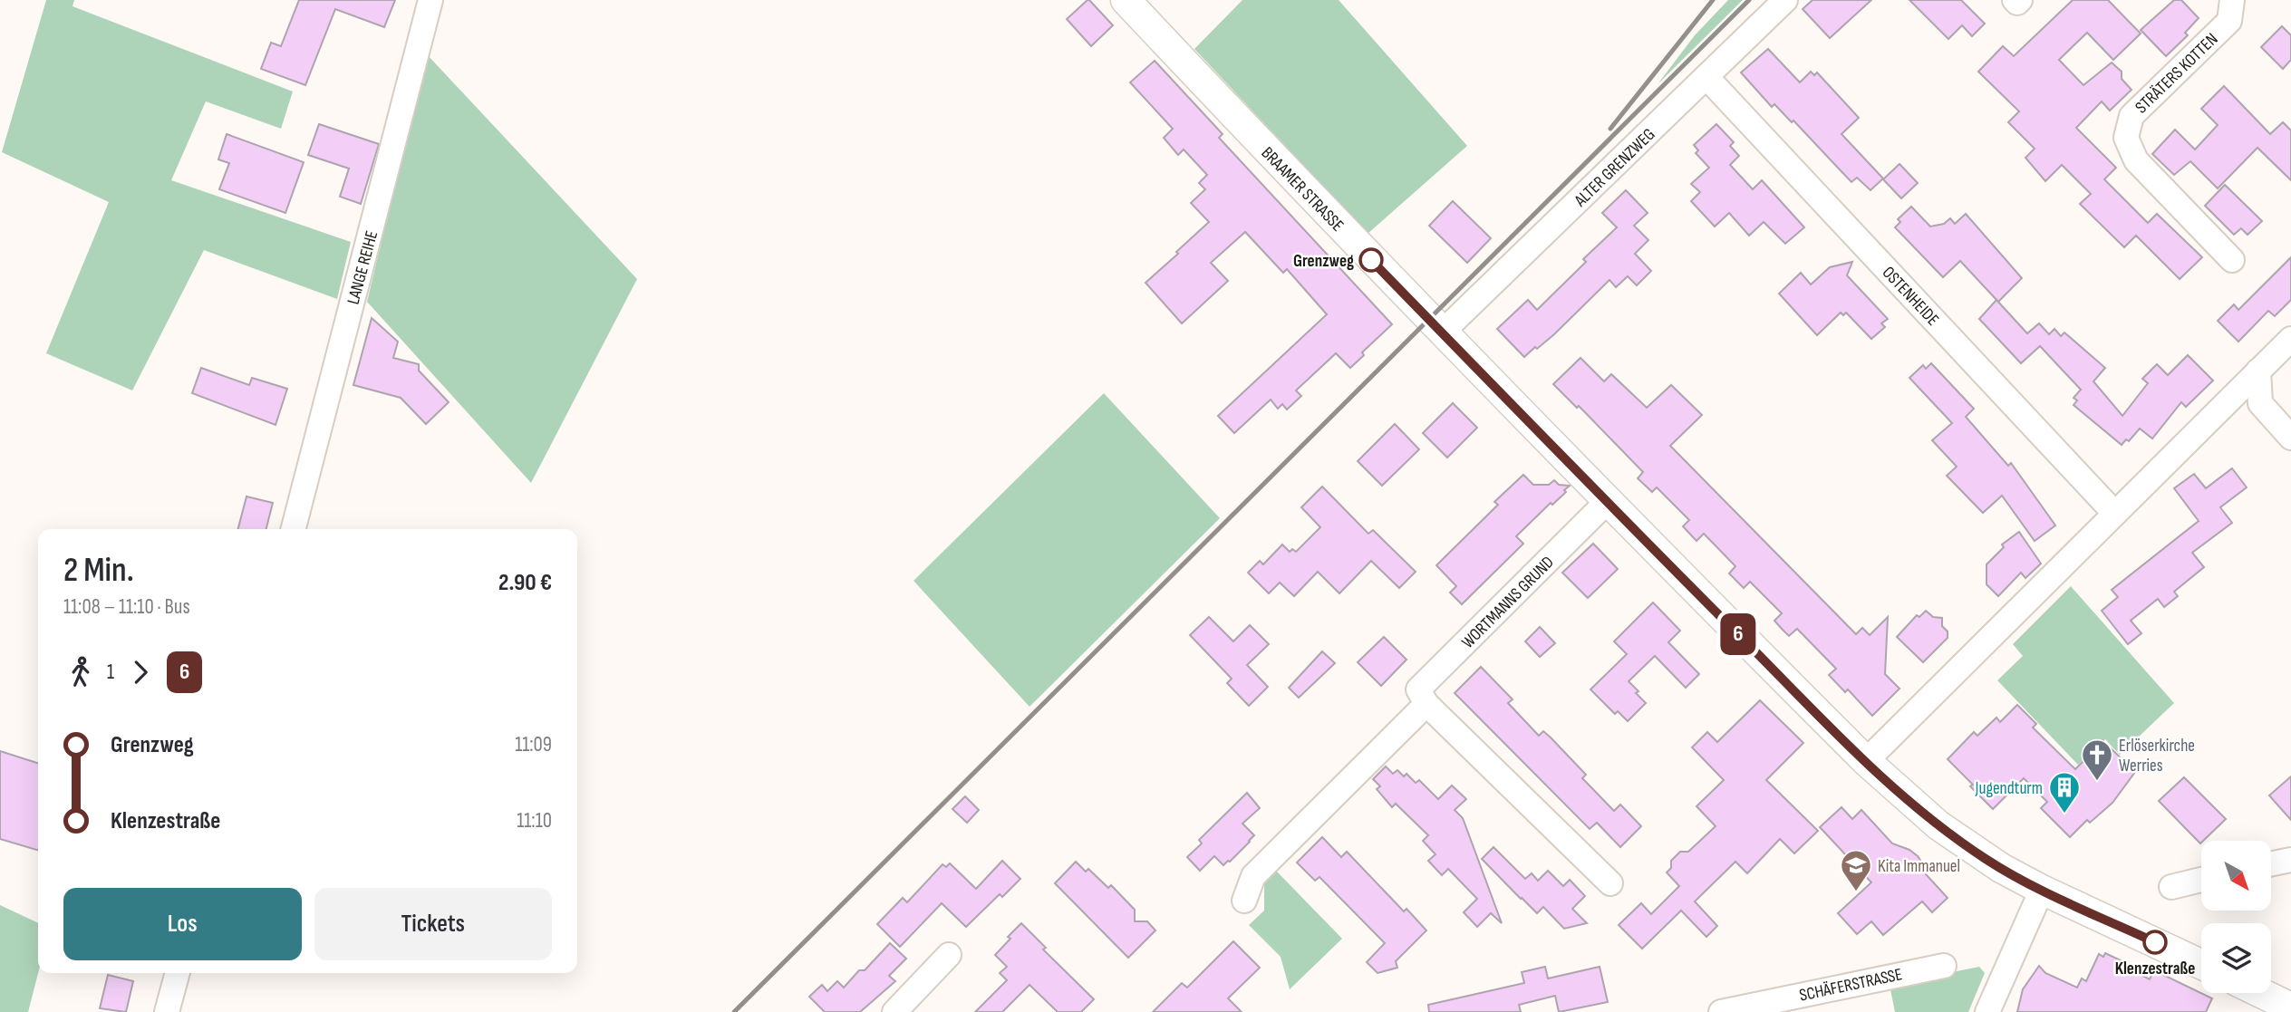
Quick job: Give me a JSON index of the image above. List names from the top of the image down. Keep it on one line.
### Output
{"streets":{"street":["STRÄTERS KOTTEN","ALTER GRENZWEG","BRAAMER STRASSE","LANGE REIHE","OSTENHEIDE","WORTMANNS GRUND","SCHÄFERSTRASSE"]},"crossings":[["ALTER GRENZWEG","BRAAMER STRASSE"],["ALTER GRENZWEG","OSTENHEIDE"],["BRAAMER STRASSE","WORTMANNS GRUND"]],"places":{"other":["Grenzweg","Klenzestraße"],"church":["Erlöserkirche Werries"],"building":["Jugendturm"],"school or university":["Kita Immanuel"]},"lines":["bus line 6"],"north":"bottom right","page":{"on_map":"6","heading":["2 Min.","11:08 – 11:10 · Bus","2.90 €"],"legs":["1","6"],"list":[{"name":"Grenzweg","value":"11:09"},{"name":"Klenzestraße","value":"11:10"}],"buttons":["Los","Tickets"]}}
